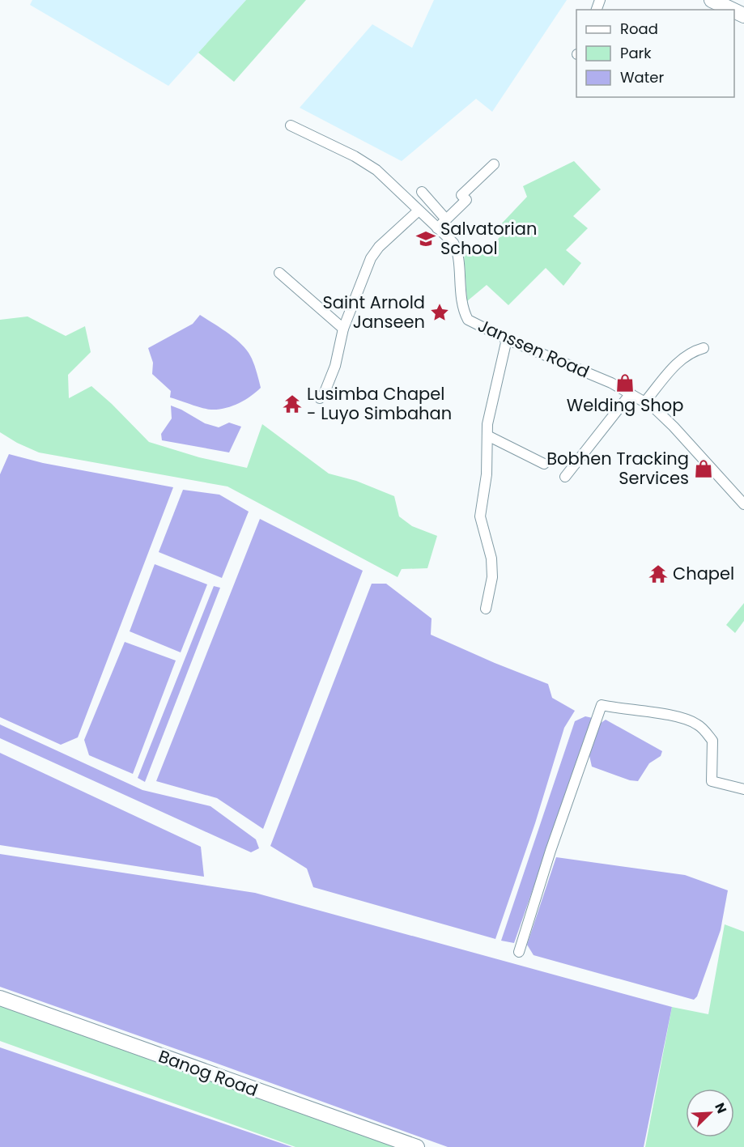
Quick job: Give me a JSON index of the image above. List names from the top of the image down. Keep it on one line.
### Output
{"streets":{"street":["Janssen Road","Banog Road"]},"places":{"school or university":["Salvatorian School"],"place":["Saint Arnold Janseen"],"shop":["Welding Shop","Bobhen Tracking Services"],"temple":["Lusimba Chapel - Luyo Simbahan","Chapel"]},"legend":["Road","Park","Water"],"north":"top right"}
